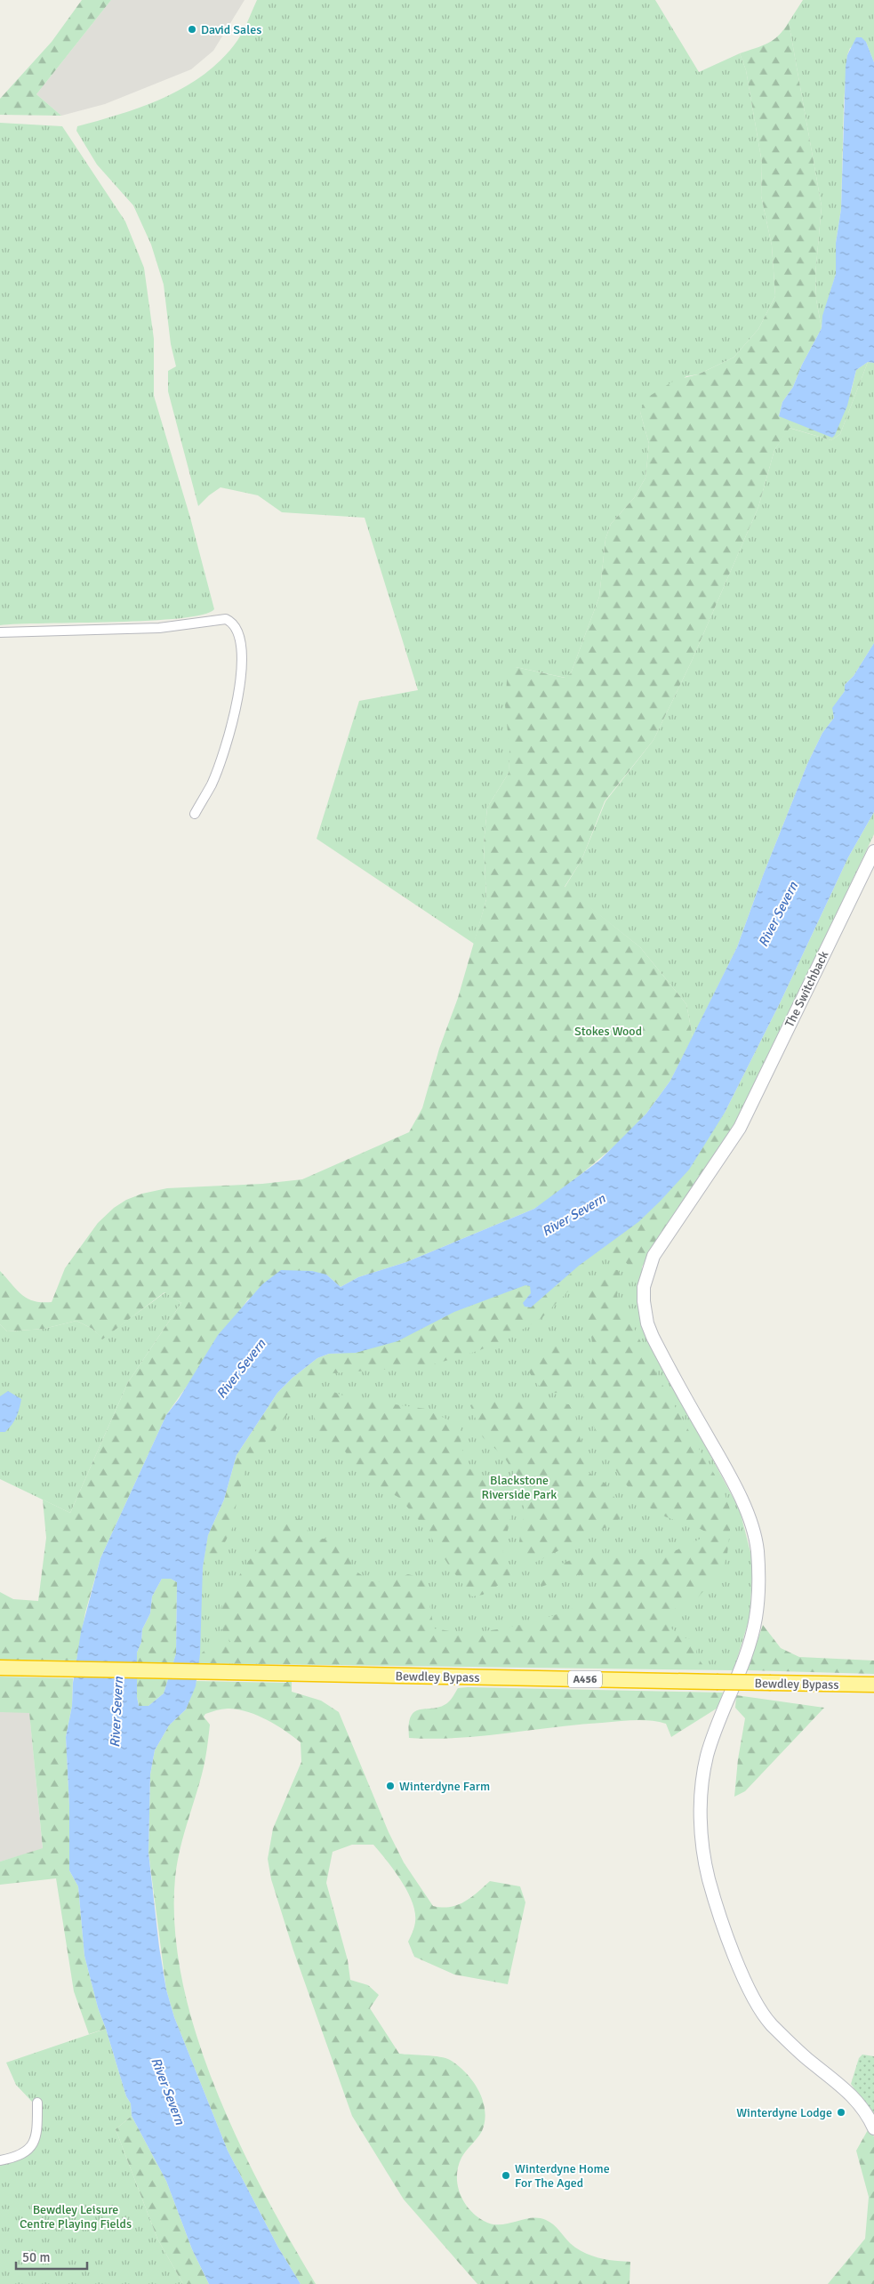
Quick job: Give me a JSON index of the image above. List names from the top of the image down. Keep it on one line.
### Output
{"streets":{"highway":["Bewdley Bypass","A456"],"main road":["The Switchback"]},"water":["River Severn"],"parks":["Stokes Wood","Blackstone Riverside Park","Bewdley Leisure Centre Playing Fields"],"places":["David Sales","Winterdyne Farm","Winterdyne Lodge","Winterdyne Home For The Aged"],"scale_bar":"50 m"}
